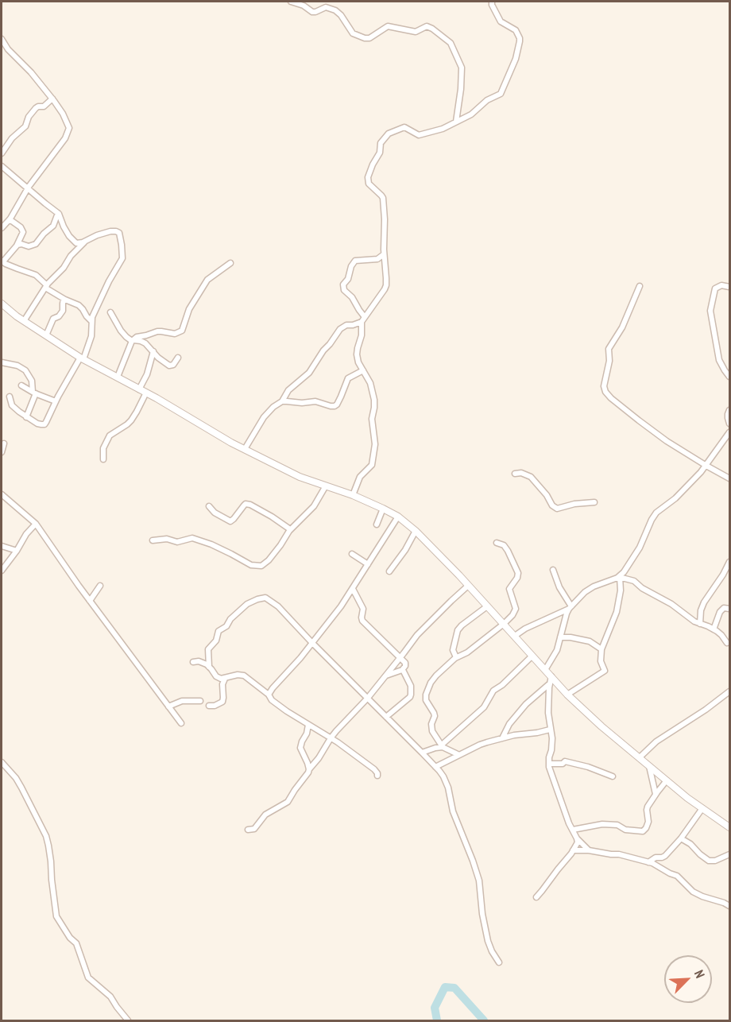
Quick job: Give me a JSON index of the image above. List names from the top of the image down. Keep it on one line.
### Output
{"north":"top right"}
